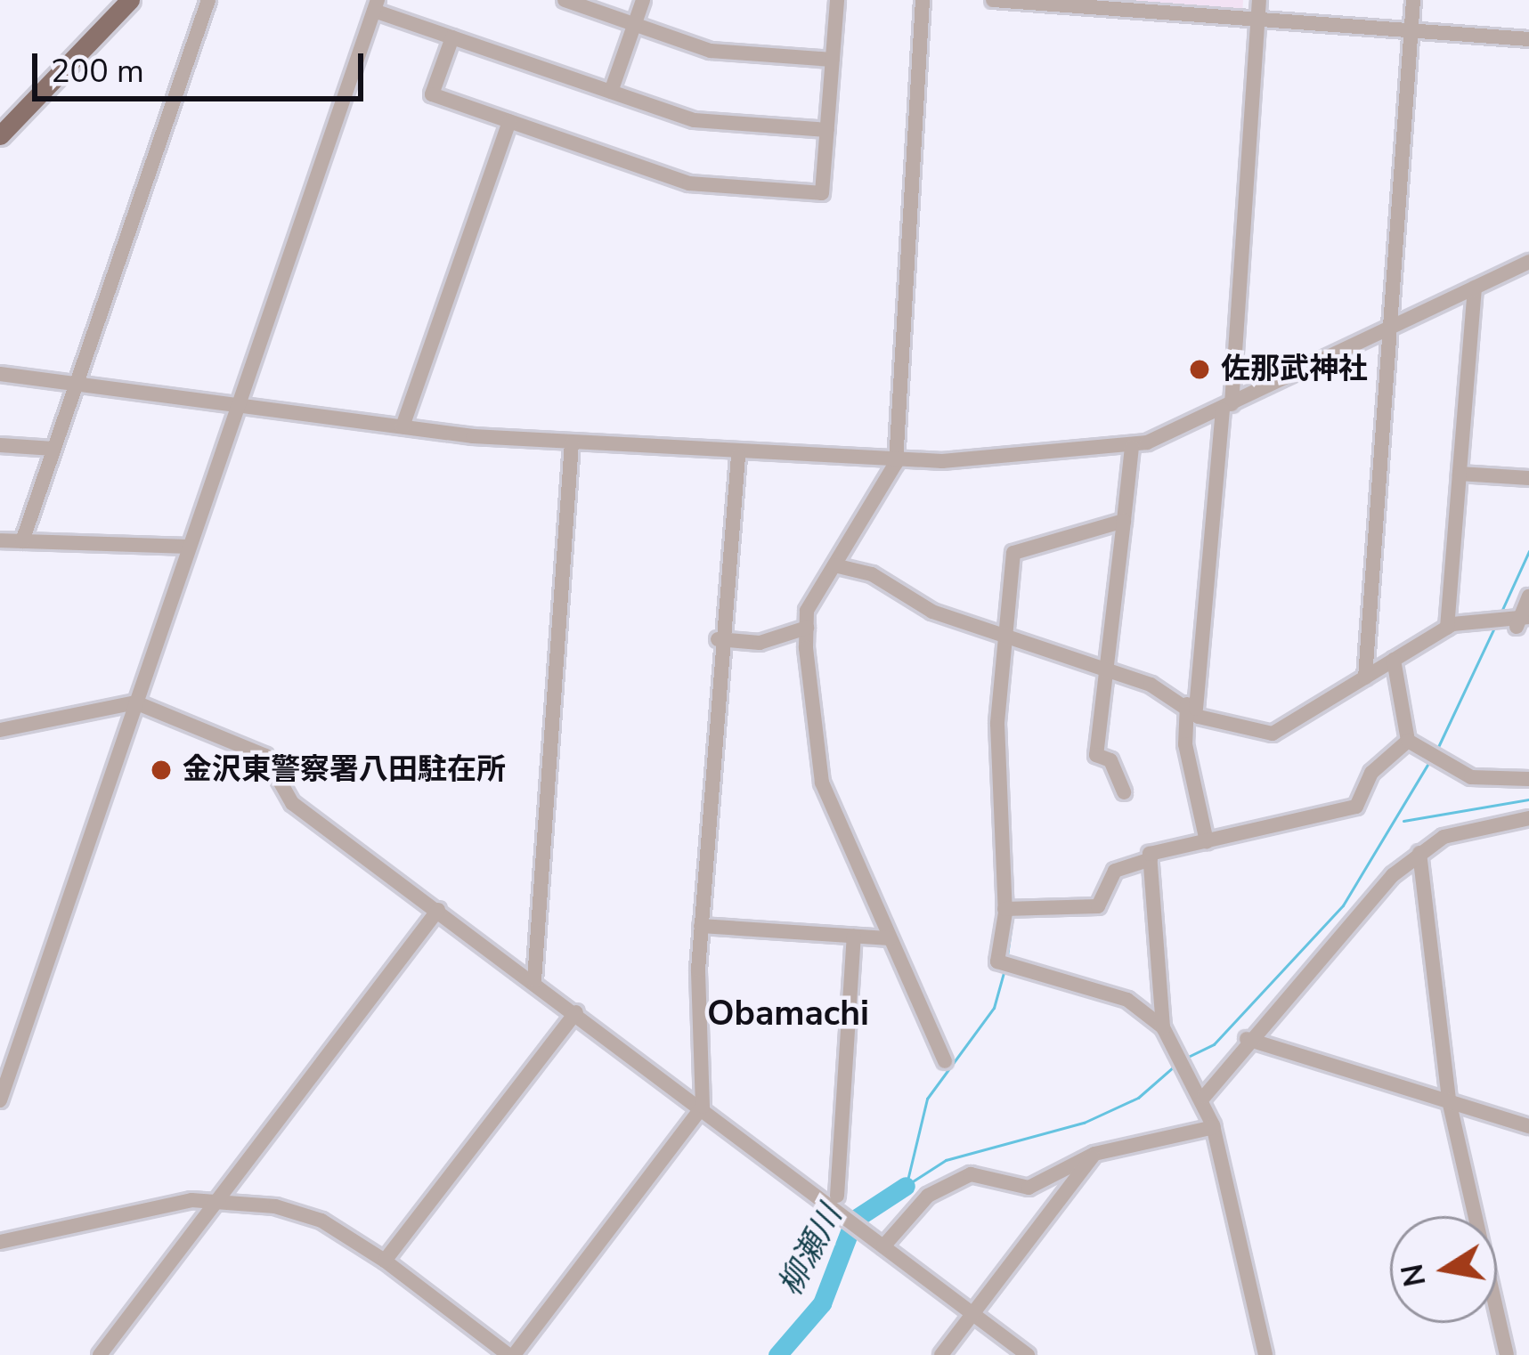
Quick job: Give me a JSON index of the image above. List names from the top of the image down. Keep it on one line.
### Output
{"districts":["Obamachi"],"water":["柳瀬川"],"places":["佐那武神社","金沢東警察署八田駐在所"],"scale_bar":"200 m","north":"left"}
